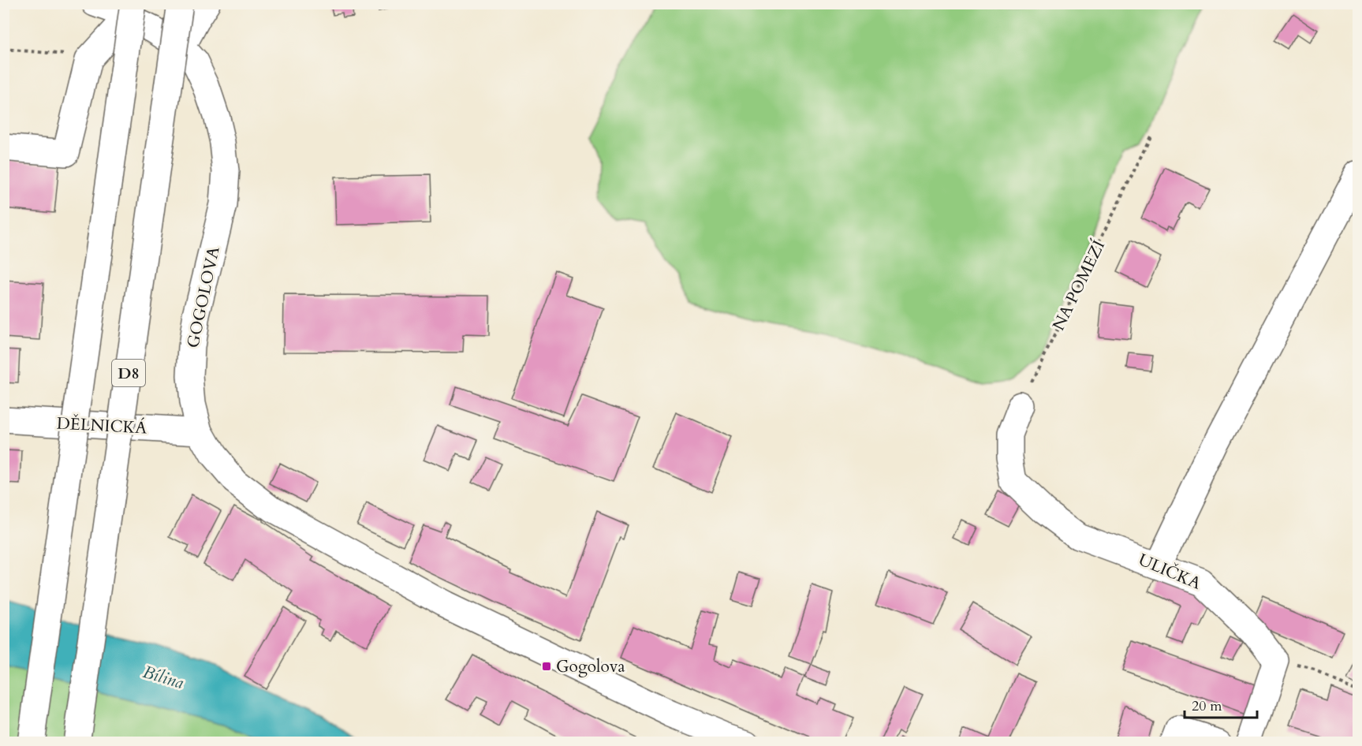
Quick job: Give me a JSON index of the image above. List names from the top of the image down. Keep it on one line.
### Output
{"streets":{"main road":["GOGOLOVA","D8","DĚLNICKÁ","ULIČKA"],"path":["NA POMEZÍ"]},"crossings":[["NA POMEZÍ","ULIČKA"],["GOGOLOVA","DĚLNICKÁ"]],"water":["Bílina"],"places":{"transit":["Gogolova"]},"scale_bar":"20 m"}
